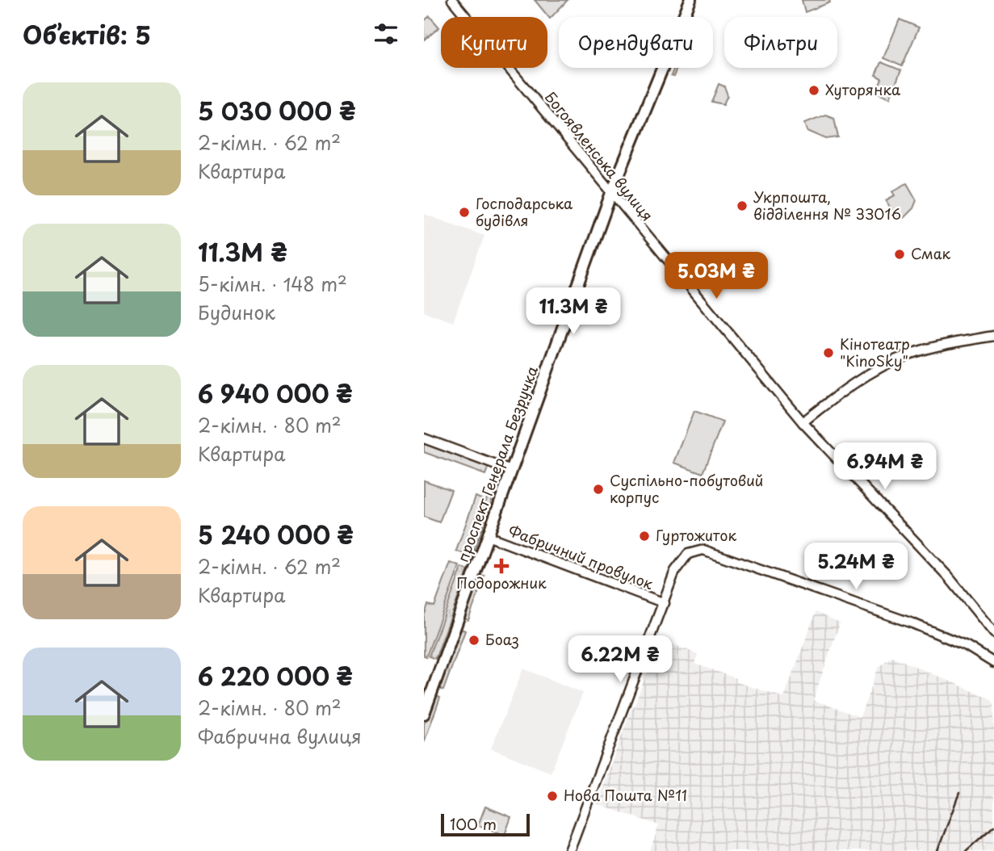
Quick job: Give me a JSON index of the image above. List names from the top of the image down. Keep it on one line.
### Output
{"streets":{"main road":["проспект Генерала Безручка"],"street":["Богоявленська вулиця","Фабричний провулок"]},"crossings":[["Богоявленська вулиця","проспект Генерала Безручка"],["проспект Генерала Безручка","Фабричний провулок"]],"places":{"other":["Хуторянка","Укрпошта, відділення № 33016","Господарська будівля","Смак","Кінотеатр \"KinoSky\"","Суспільно-побутовий корпус","Гуртожиток","Боаз","Нова Пошта №11"],"health":["Подорожник"]},"scale_bar":"100 m","page":{"heading":"Об’єктів: 5","chip":["Купити","Орендувати","Фільтри"],"list":[{"name":"5 030 000 ₴","note":"2-кімн. · 62 m² · Квартира"},{"name":"11.3M ₴","note":"5-кімн. · 148 m² · Будинок"},{"name":"6 940 000 ₴","note":"2-кімн. · 80 m² · Квартира"},{"name":"5 240 000 ₴","note":"2-кімн. · 62 m² · Квартира"},{"name":"6 220 000 ₴","note":"2-кімн. · 80 m² · Фабрична вулиця"}],"price":["5.03M ₴","11.3M ₴","6.94M ₴","5.24M ₴","6.22M ₴"],"scale":"100 m"}}
